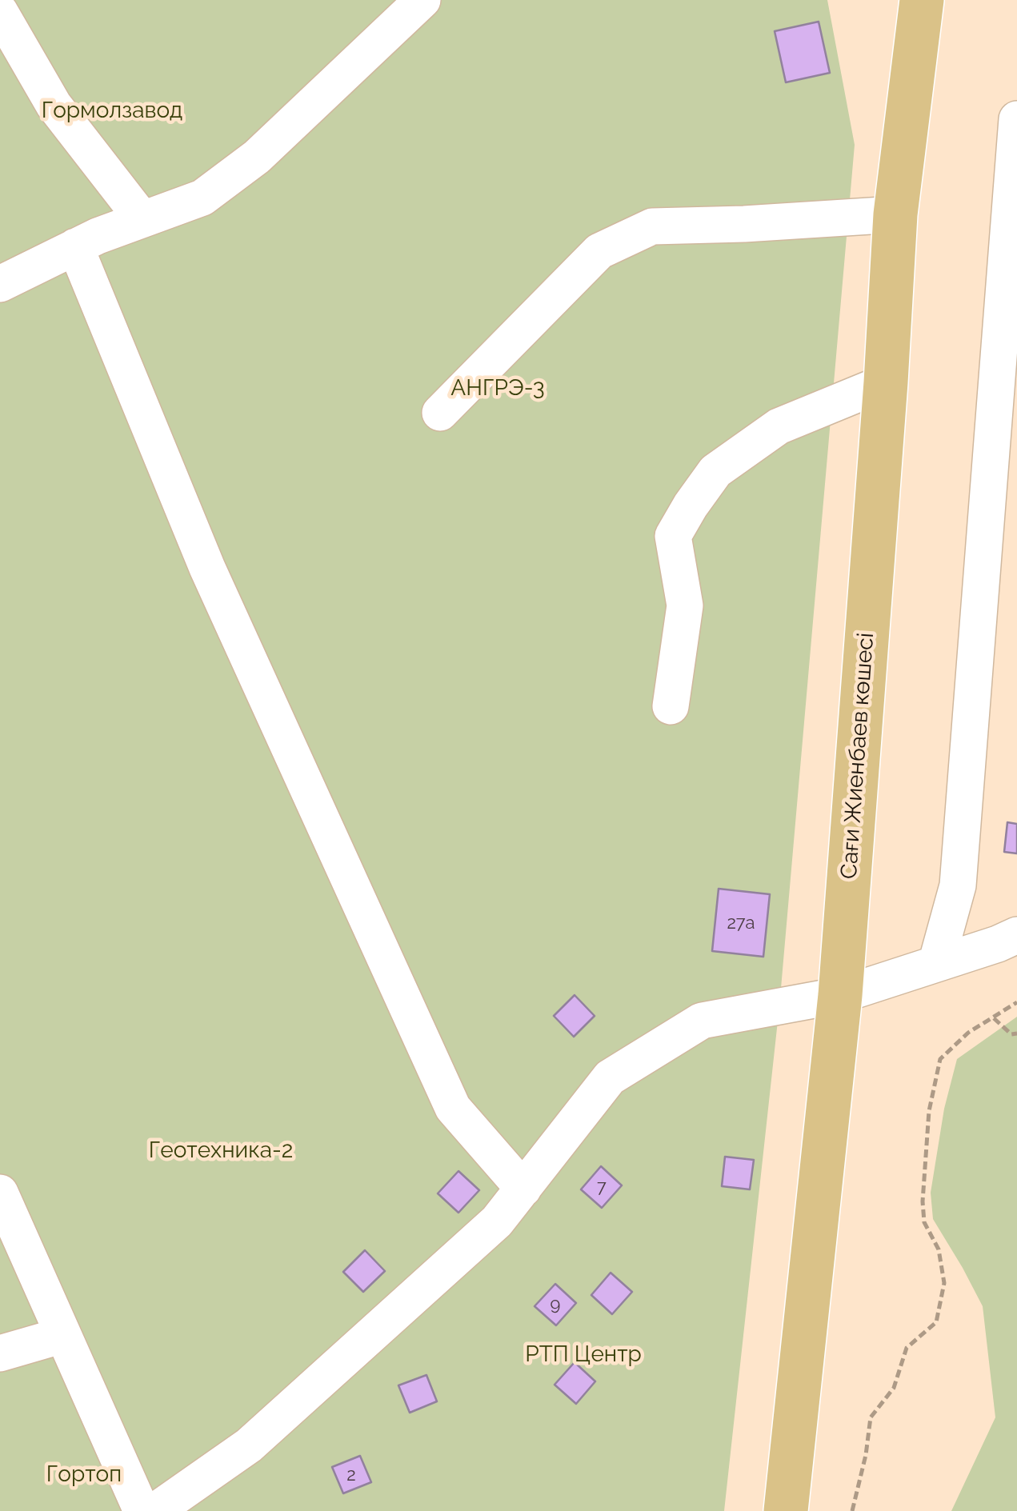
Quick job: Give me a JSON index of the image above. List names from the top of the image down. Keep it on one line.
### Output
{"streets":{"main road":["Сағи Жиенбаев көшесі"]},"parks":["Гормолзавод","АНГРЭ-3","Геотехника-2","РТП Центр","Гортоп"],"house_numbers":["27а","7","9","2"]}
